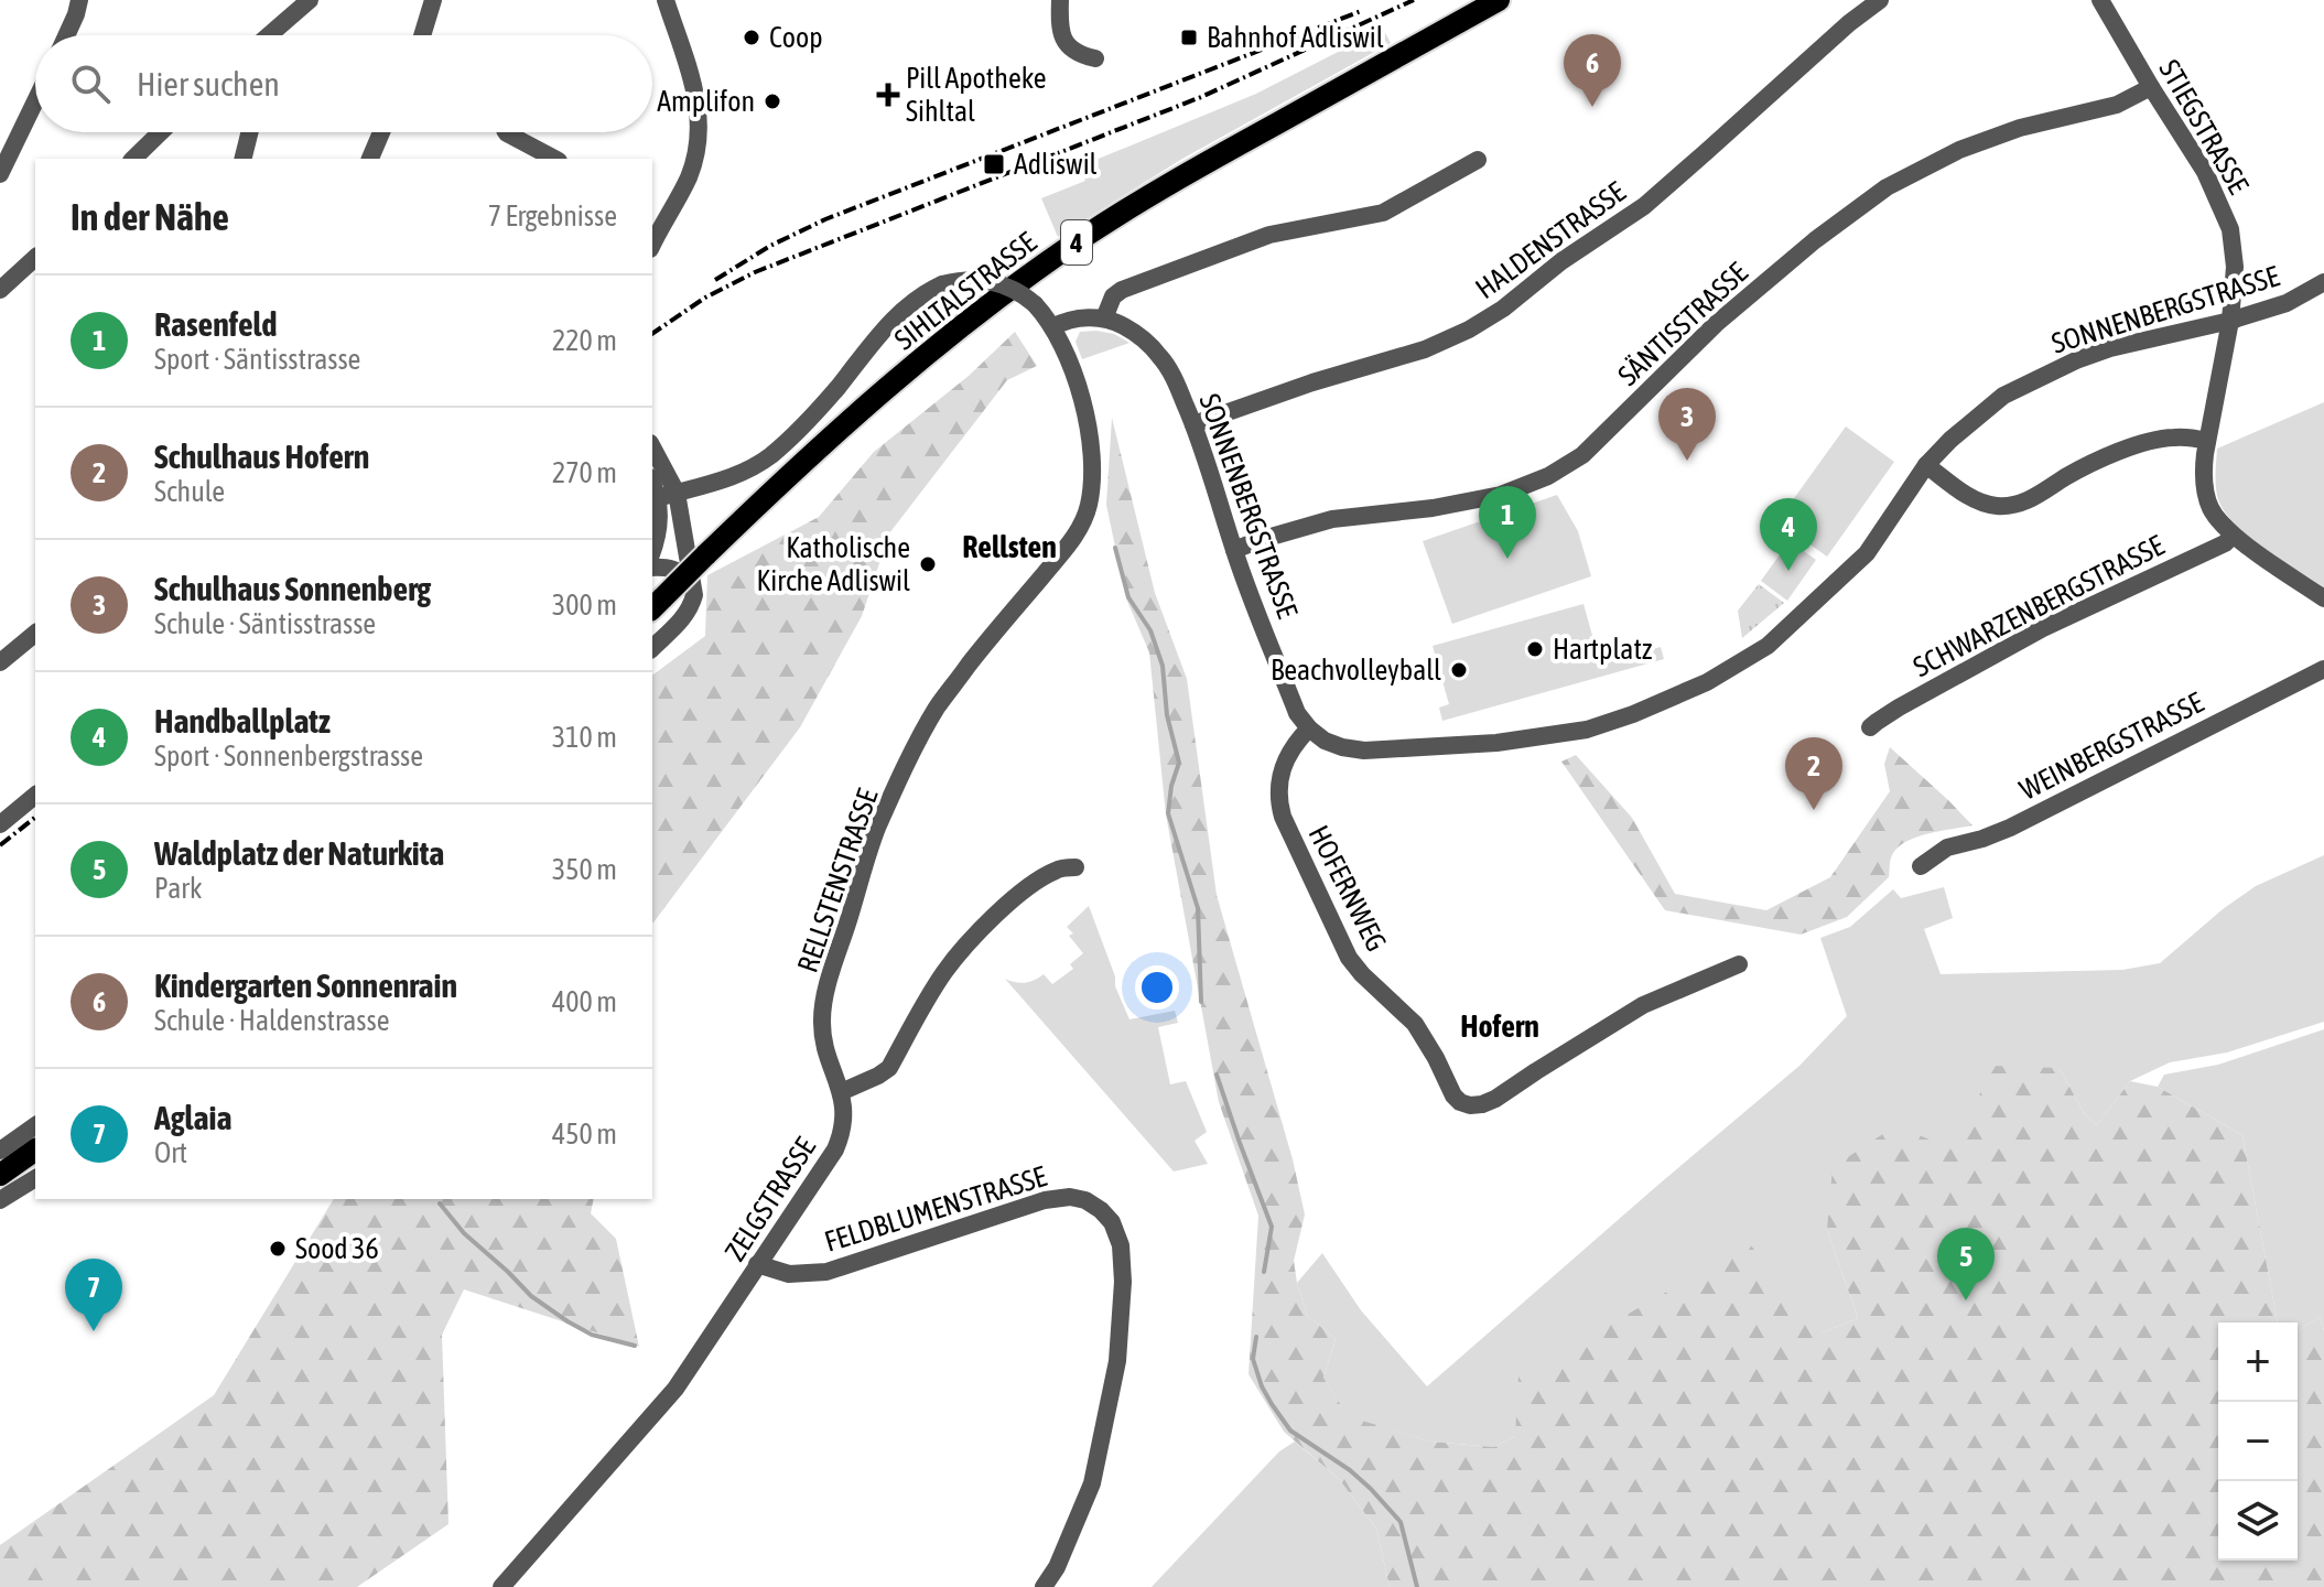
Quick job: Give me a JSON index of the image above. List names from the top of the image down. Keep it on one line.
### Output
{"streets":{"main road":["4","SIHLTALSTRASSE"],"street":["STIEGSTRASSE","HALDENSTRASSE","SONNENBERGSTRASSE","SÄNTISSTRASSE","SCHWARZENBERGSTRASSE","WEINBERGSTRASSE","RELLSTENSTRASSE","HOFERNWEG","ZELGSTRASSE","FELDBLUMENSTRASSE"]},"crossings":[["STIEGSTRASSE","SONNENBERGSTRASSE"],["STIEGSTRASSE","SÄNTISSTRASSE"],["STIEGSTRASSE","SCHWARZENBERGSTRASSE"],["HALDENSTRASSE","SONNENBERGSTRASSE"],["SONNENBERGSTRASSE","SÄNTISSTRASSE"],["SONNENBERGSTRASSE","HOFERNWEG"],["RELLSTENSTRASSE","ZELGSTRASSE"],["ZELGSTRASSE","FELDBLUMENSTRASSE"]],"districts":["Rellsten","Hofern"],"places":{"other":["Coop","Amplifon","Katholische Kirche Adliswil","Hartplatz","Beachvolleyball","Sood 36"],"transit":["Bahnhof Adliswil","Adliswil"],"health":["Pill Apotheke Sihltal"]},"page":{"pins":["6","3","1","4","2","5","7"],"search":"Hier suchen","heading":["In der Nähe","7 Ergebnisse"],"list":[{"mark":"1","name":"Rasenfeld","note":"Sport · Säntisstrasse","value":"220 m"},{"mark":"2","name":"Schulhaus Hofern","note":"Schule","value":"270 m"},{"mark":"3","name":"Schulhaus Sonnenberg","note":"Schule · Säntisstrasse","value":"300 m"},{"mark":"4","name":"Handballplatz","note":"Sport · Sonnenbergstrasse","value":"310 m"},{"mark":"5","name":"Waldplatz der Naturkita","note":"Park","value":"350 m"},{"mark":"6","name":"Kindergarten Sonnenrain","note":"Schule · Haldenstrasse","value":"400 m"},{"mark":"7","name":"Aglaia","note":"Ort","value":"450 m"}],"map_buttons":["+","−"]}}
